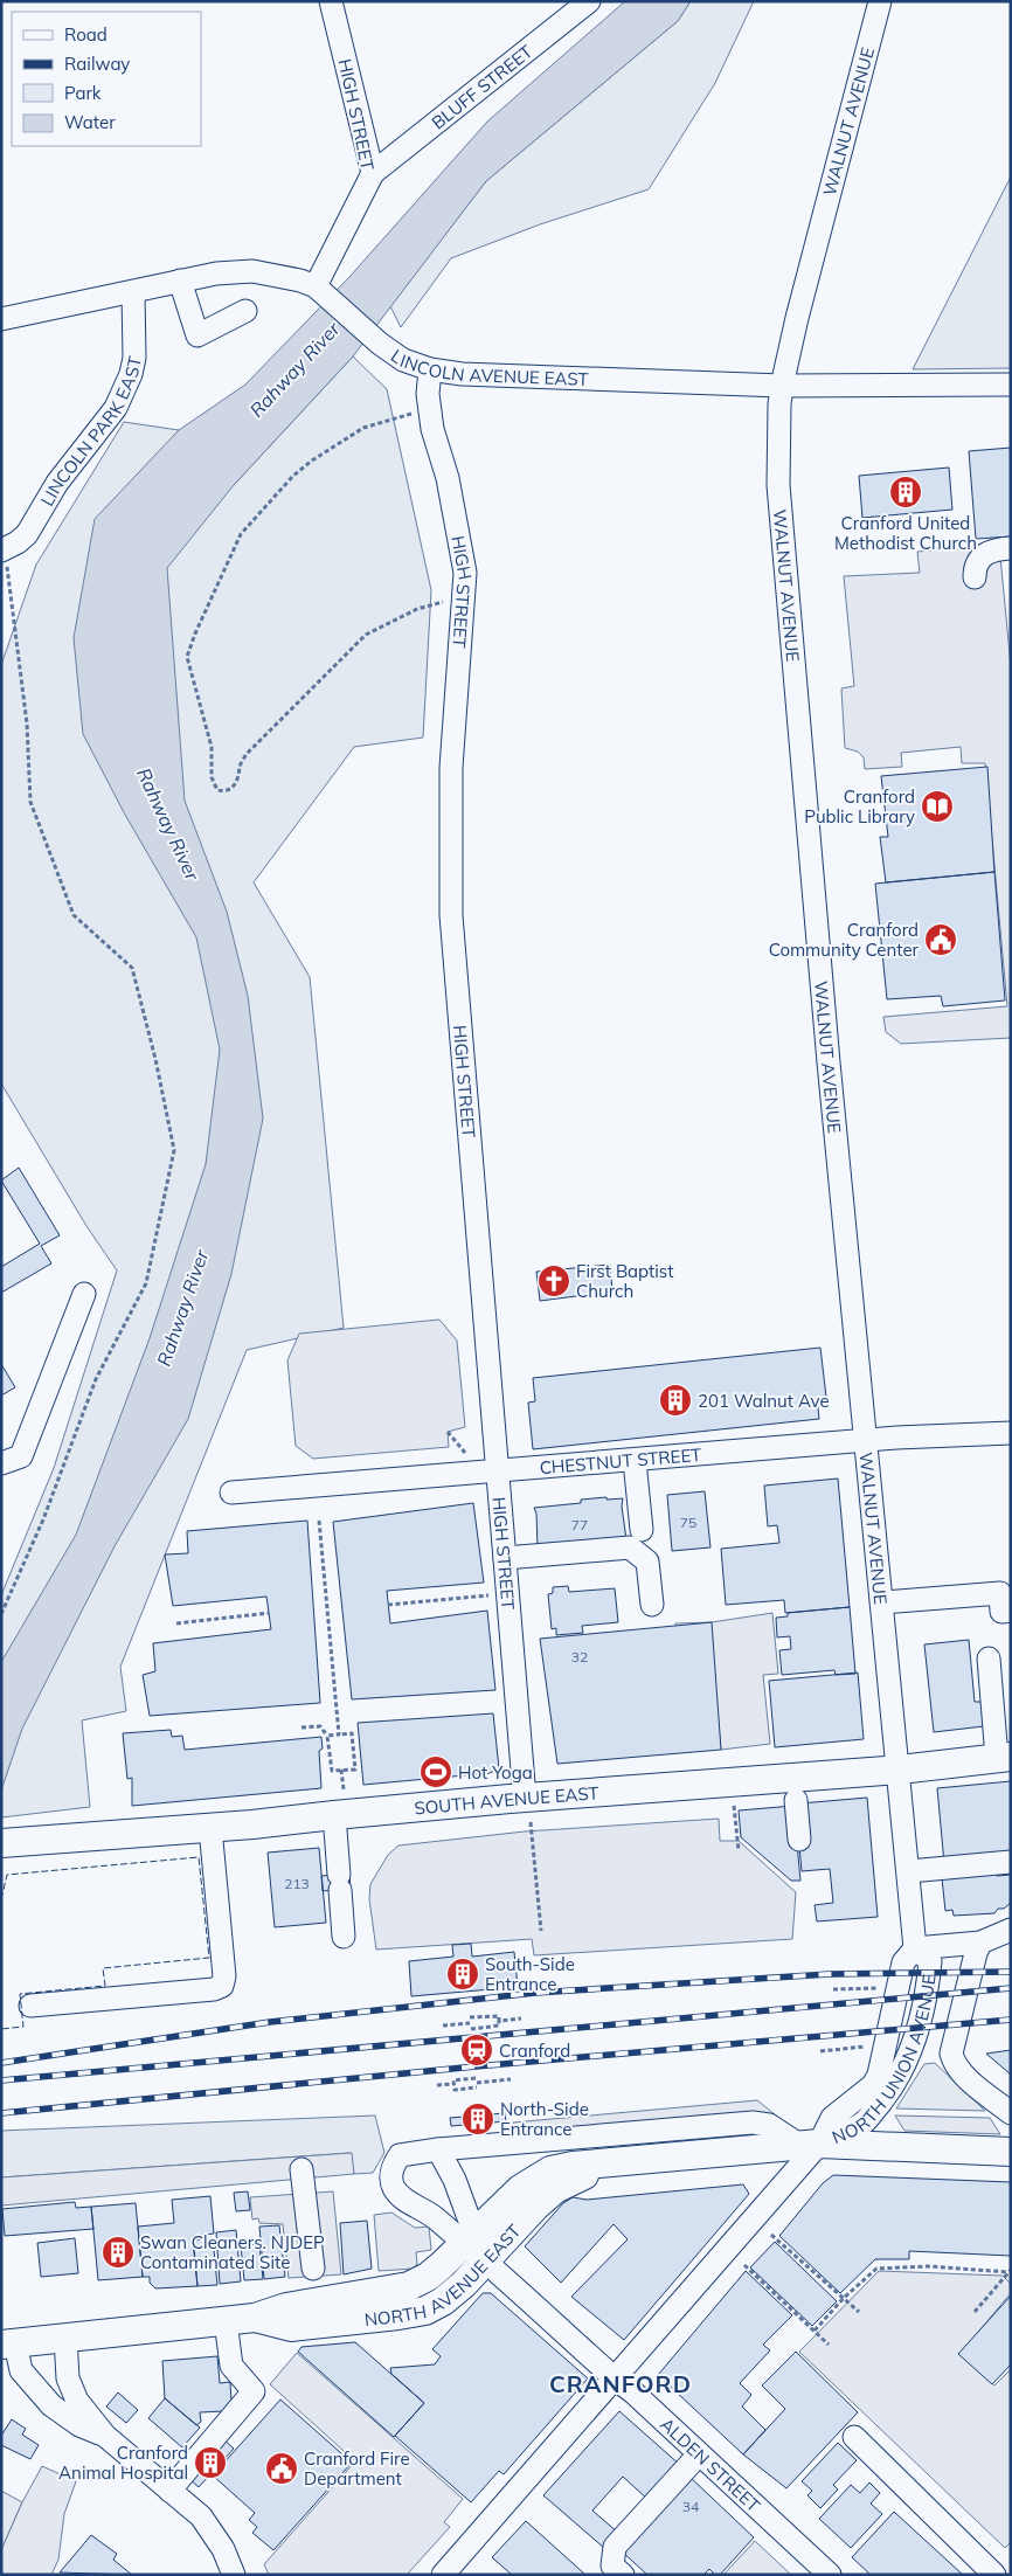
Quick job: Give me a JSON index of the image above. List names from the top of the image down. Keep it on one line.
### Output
{"streets":{"main road":["SOUTH AVENUE EAST","NORTH AVENUE EAST"],"street":["BLUFF STREET","HIGH STREET","WALNUT AVENUE","LINCOLN AVENUE EAST","LINCOLN PARK EAST","CHESTNUT STREET","NORTH UNION AVENUE","ALDEN STREET"]},"crossings":[["BLUFF STREET","HIGH STREET"],["HIGH STREET","LINCOLN AVENUE EAST"],["HIGH STREET","CHESTNUT STREET"],["HIGH STREET","SOUTH AVENUE EAST"],["WALNUT AVENUE","LINCOLN AVENUE EAST"],["WALNUT AVENUE","CHESTNUT STREET"],["WALNUT AVENUE","SOUTH AVENUE EAST"],["WALNUT AVENUE","NORTH UNION AVENUE"],["LINCOLN AVENUE EAST","LINCOLN PARK EAST"],["NORTH UNION AVENUE","NORTH AVENUE EAST"],["NORTH UNION AVENUE","ALDEN STREET"],["NORTH AVENUE EAST","ALDEN STREET"]],"districts":["CRANFORD"],"water":["Rahway River"],"places":{"building":["Cranford United Methodist Church","201 Walnut Ave","South-Side Entrance","North-Side Entrance","Swan Cleaners. NJDEP Contaminated Site","Cranford Animal Hospital"],"library":["Cranford Public Library"],"public building":["Cranford Community Center","Cranford Fire Department"],"church":["First Baptist Church"],"sports":["Hot Yoga"],"station":["Cranford"]},"house_numbers":["75","77","32","213","34"],"legend":["Road","Railway","Park","Water"]}
